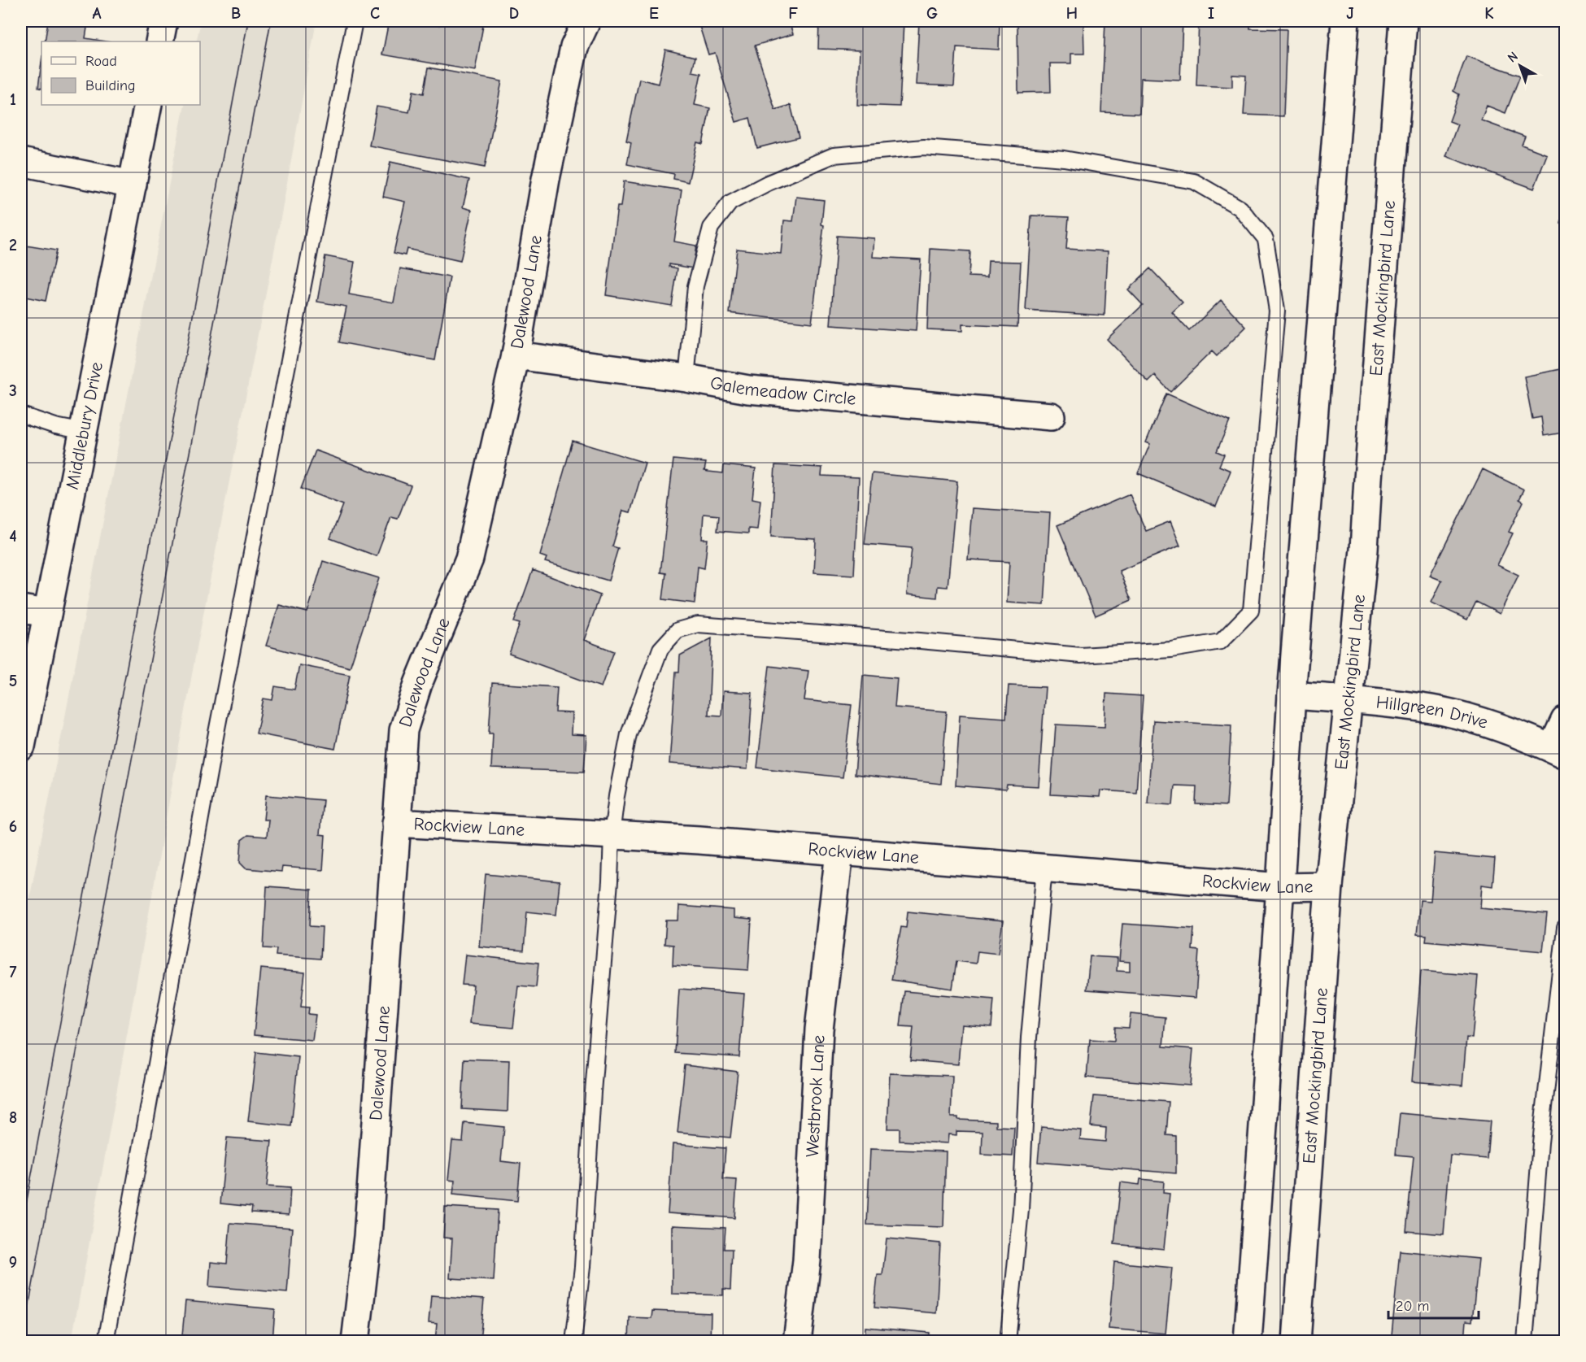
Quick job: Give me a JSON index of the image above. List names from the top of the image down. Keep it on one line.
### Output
{"streets":{"street":["East Mockingbird Lane","Dalewood Lane","Galemeadow Circle","Middlebury Drive","Hillgreen Drive","Rockview Lane","Westbrook Lane"]},"crossings":[["East Mockingbird Lane","Hillgreen Drive"],["East Mockingbird Lane","Rockview Lane"],["Dalewood Lane","Galemeadow Circle"],["Dalewood Lane","Rockview Lane"],["Rockview Lane","Westbrook Lane"]],"legend":["Road","Building"],"scale_bar":"20 m","north":"top left","grid":{"columns":["A","B","C","D","E","F","G","H","I","J","K"],"rows":["1","2","3","4","5","6","7","8","9"]}}
